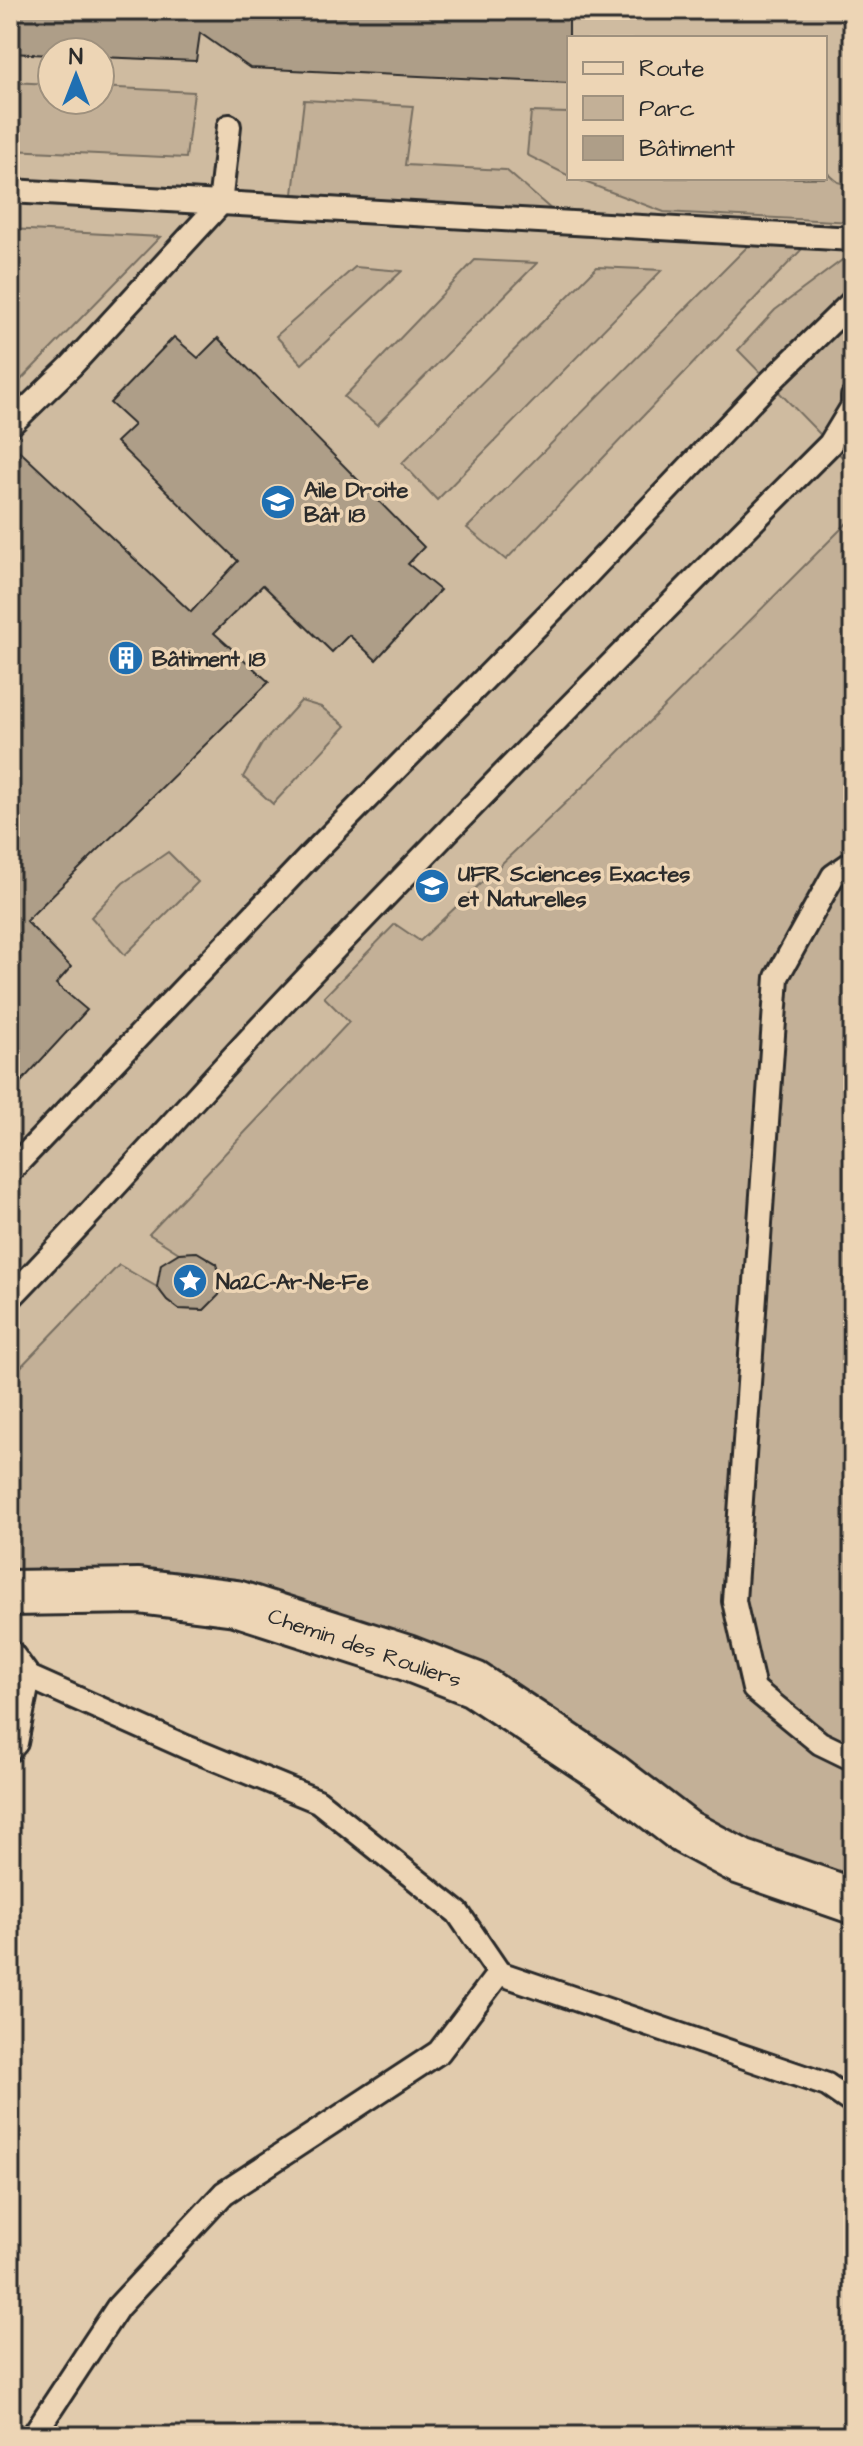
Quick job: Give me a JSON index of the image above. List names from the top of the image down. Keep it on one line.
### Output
{"streets":{"street":["Chemin des Rouliers"]},"places":{"school or university":["Aile Droite Bât 18","UFR Sciences Exactes et Naturelles"],"building":["Bâtiment 18"],"place":["Na2C-Ar-Ne-Fe"]},"legend":["Route","Parc","Bâtiment"],"north":"top"}
